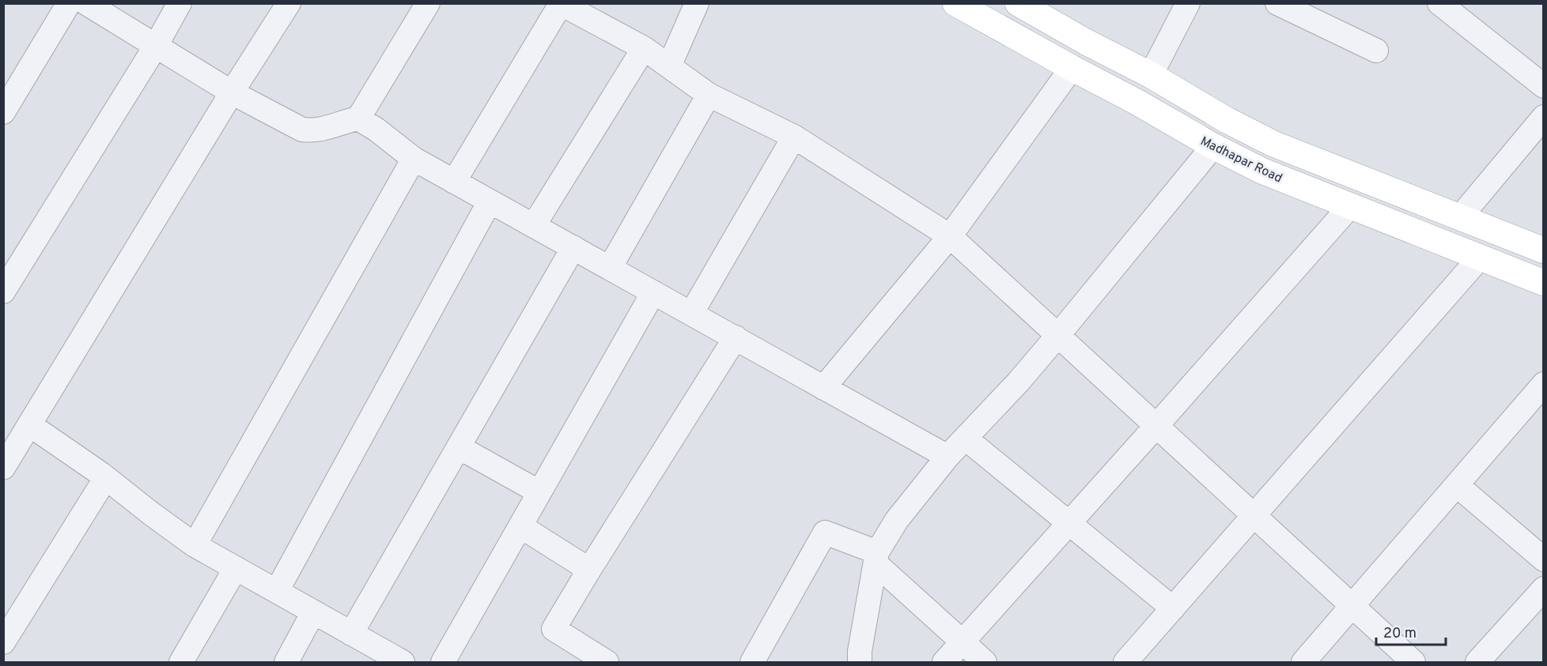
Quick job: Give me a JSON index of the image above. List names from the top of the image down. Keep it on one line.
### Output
{"streets":{"main road":["Madhapar Road"]},"scale_bar":"20 m"}
